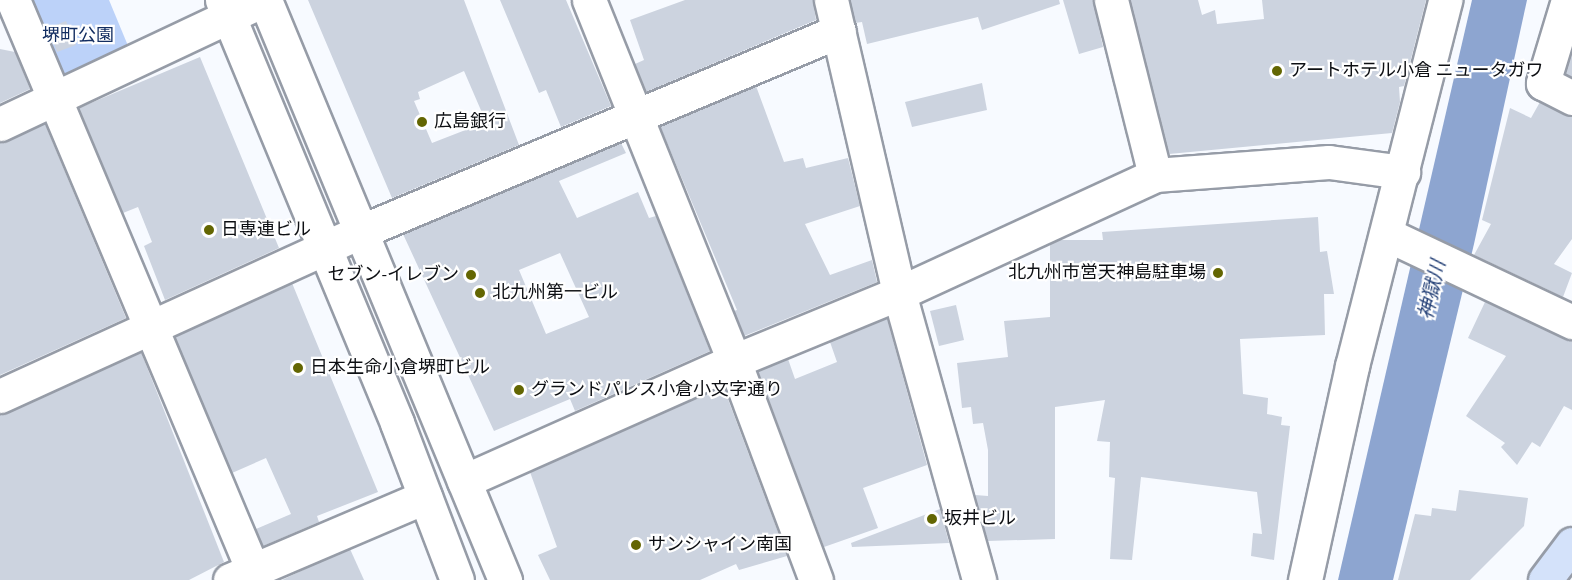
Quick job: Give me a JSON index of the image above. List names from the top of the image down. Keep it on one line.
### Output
{"water":["神獄川"],"parks":["堺町公園"],"places":["アートホテル小倉 ニュータガワ","広島銀行","日専連ビル","北九州市営天神島駐車場","セブン-イレブン","北九州第一ビル","日本生命小倉堺町ビル","グランドパレス小倉小文字通り","坂井ビル","サンシャイン南国"]}
